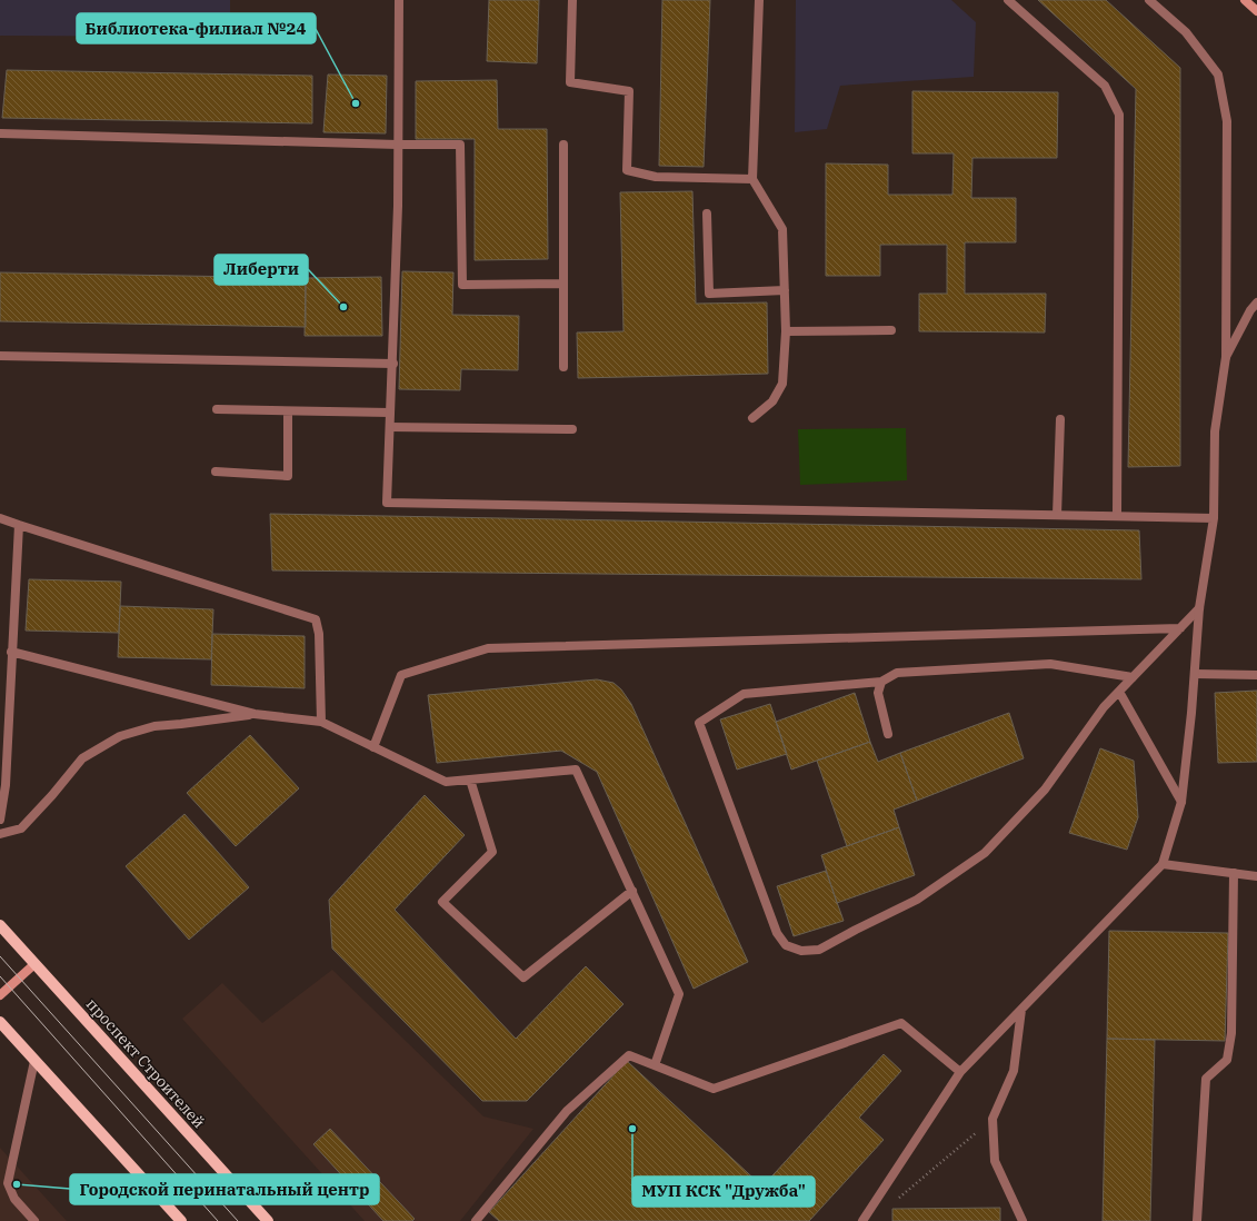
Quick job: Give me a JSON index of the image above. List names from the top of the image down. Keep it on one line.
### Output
{"streets":{"main road":["проспект Строителей"]},"places":["Библиотека-филиал №24","Либерти","МУП КСК \"Дружба\"","Городской перинатальный центр"]}
